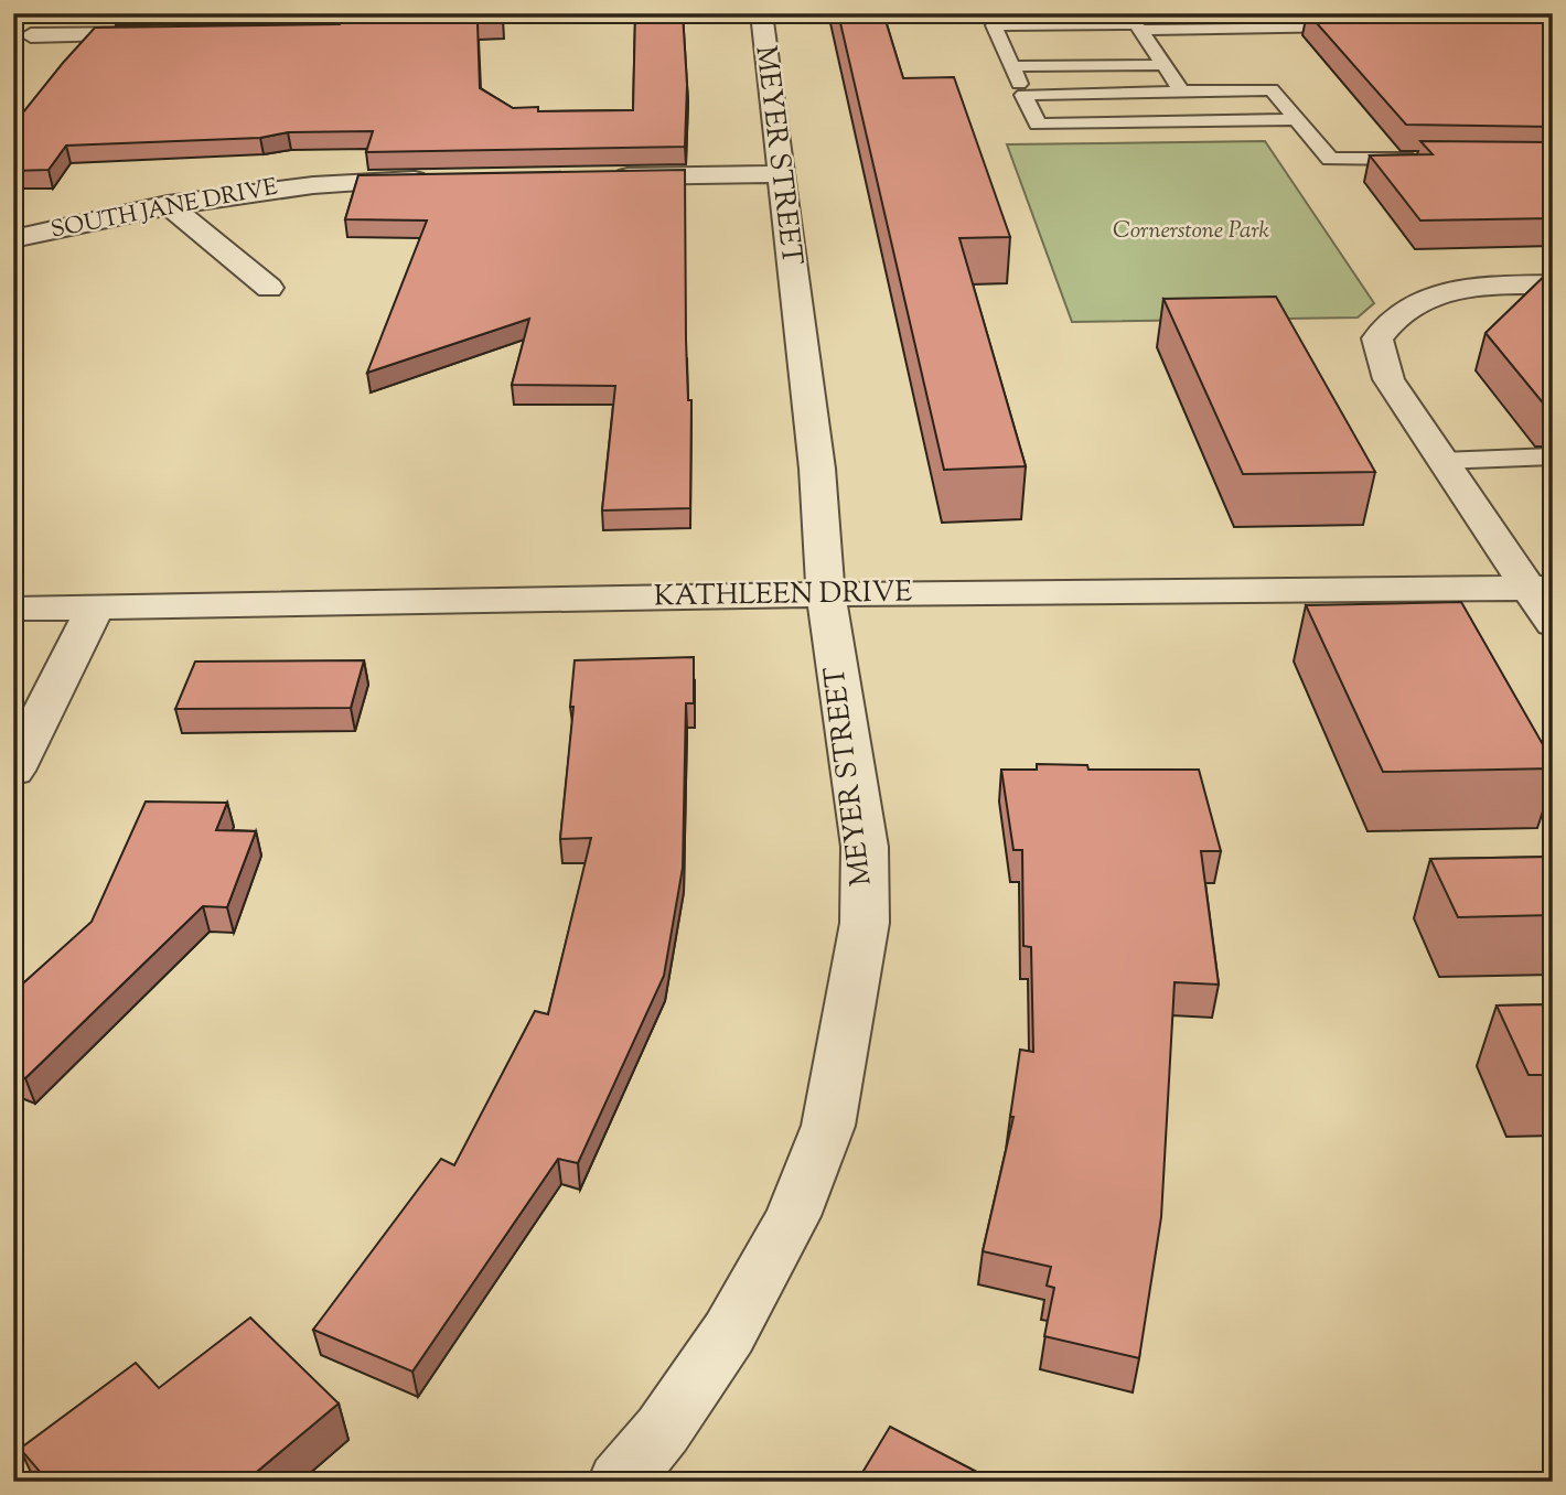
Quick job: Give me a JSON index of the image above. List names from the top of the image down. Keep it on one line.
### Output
{"streets":{"street":["MEYER STREET","SOUTH JANE DRIVE","KATHLEEN DRIVE"]},"crossings":[["MEYER STREET","KATHLEEN DRIVE"]],"parks":["Cornerstone Park"]}
